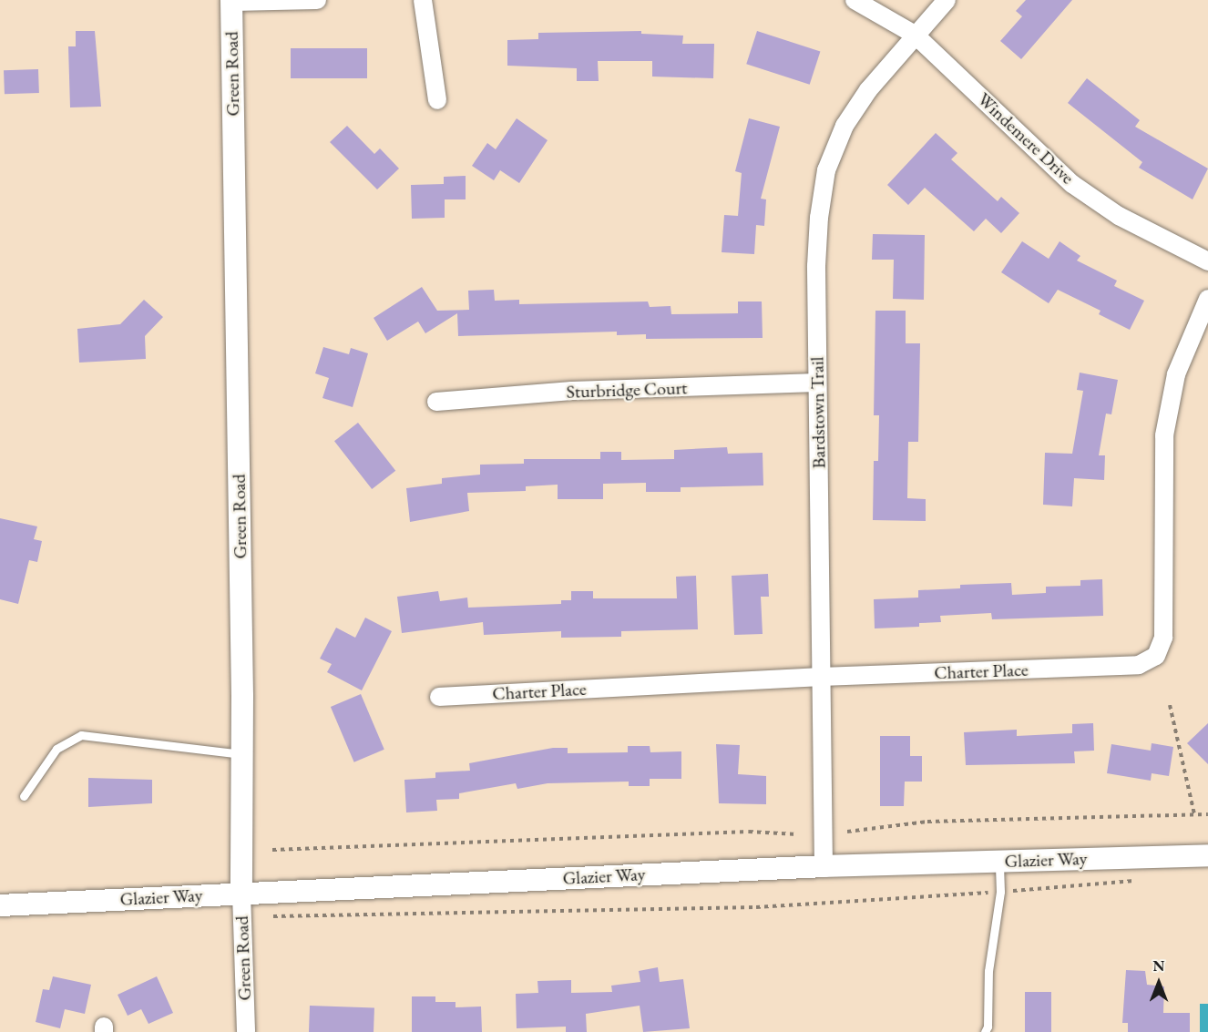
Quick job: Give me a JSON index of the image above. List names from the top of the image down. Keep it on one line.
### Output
{"streets":{"street":["Green Road","Windemere Drive","Sturbridge Court","Bardstown Trail","Charter Place","Glazier Way"]},"crossings":[["Green Road","Glazier Way"],["Windemere Drive","Bardstown Trail"],["Sturbridge Court","Bardstown Trail"],["Bardstown Trail","Charter Place"],["Bardstown Trail","Glazier Way"]],"north":"top"}
